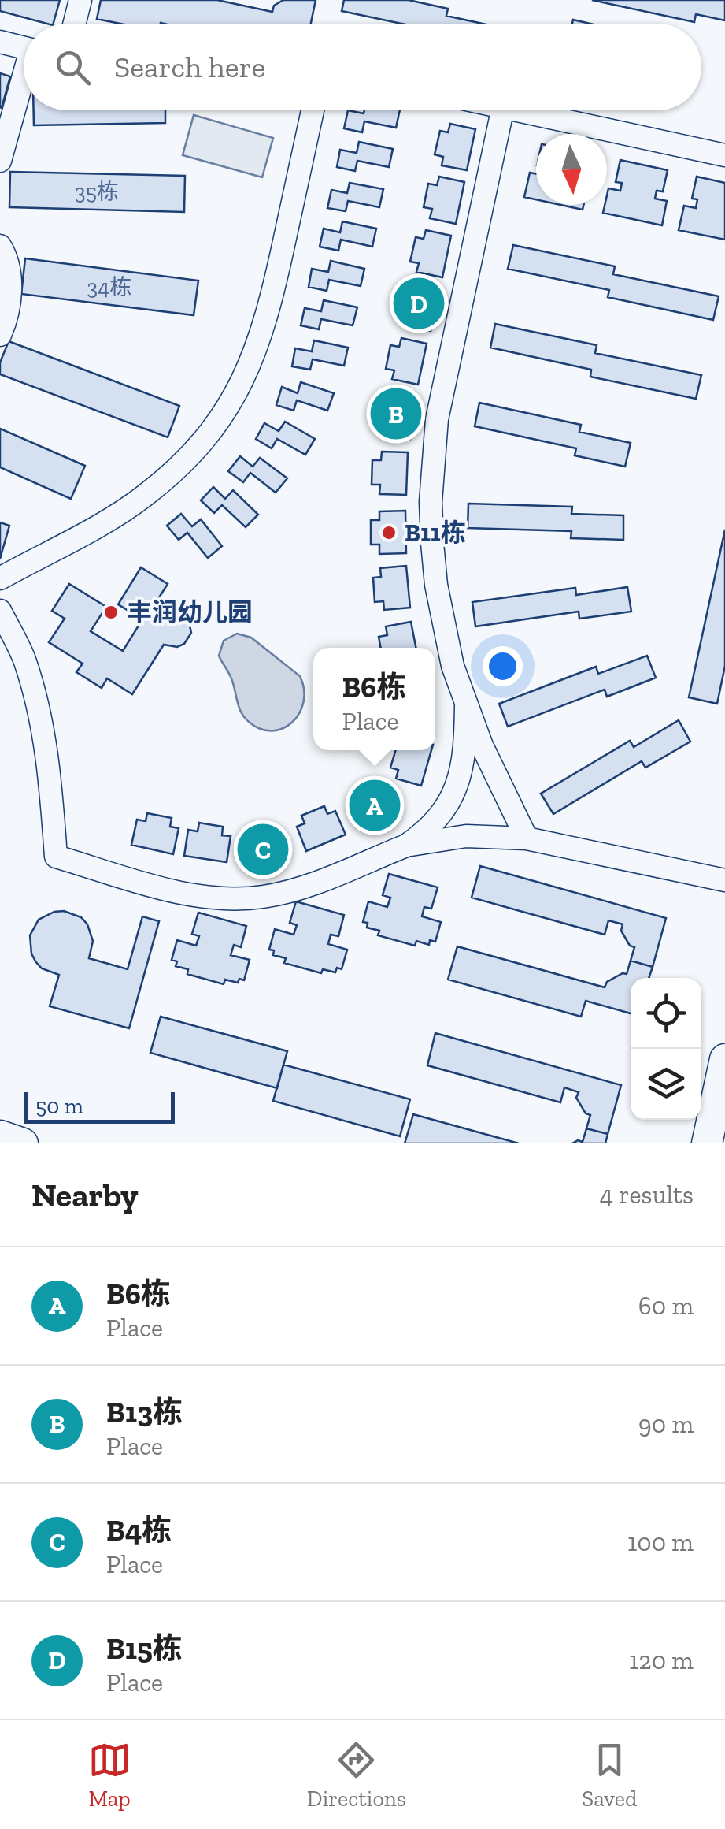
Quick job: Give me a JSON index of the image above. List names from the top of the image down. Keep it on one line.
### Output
{"places":["B11栋","丰润幼儿园"],"house_numbers":["35栋","34栋"],"scale_bar":"50 m","north":"bottom","page":{"search":"Search here","pins":["D","B","A","C"],"popup":["B6栋","Place"],"scale":"50 m","heading":["Nearby","4 results"],"list":[{"mark":"A","name":"B6栋","note":"Place","value":"60 m"},{"mark":"B","name":"B13栋","note":"Place","value":"90 m"},{"mark":"C","name":"B4栋","note":"Place","value":"100 m"},{"mark":"D","name":"B15栋","note":"Place","value":"120 m"}],"nav":["Map","Directions","Saved"]}}
